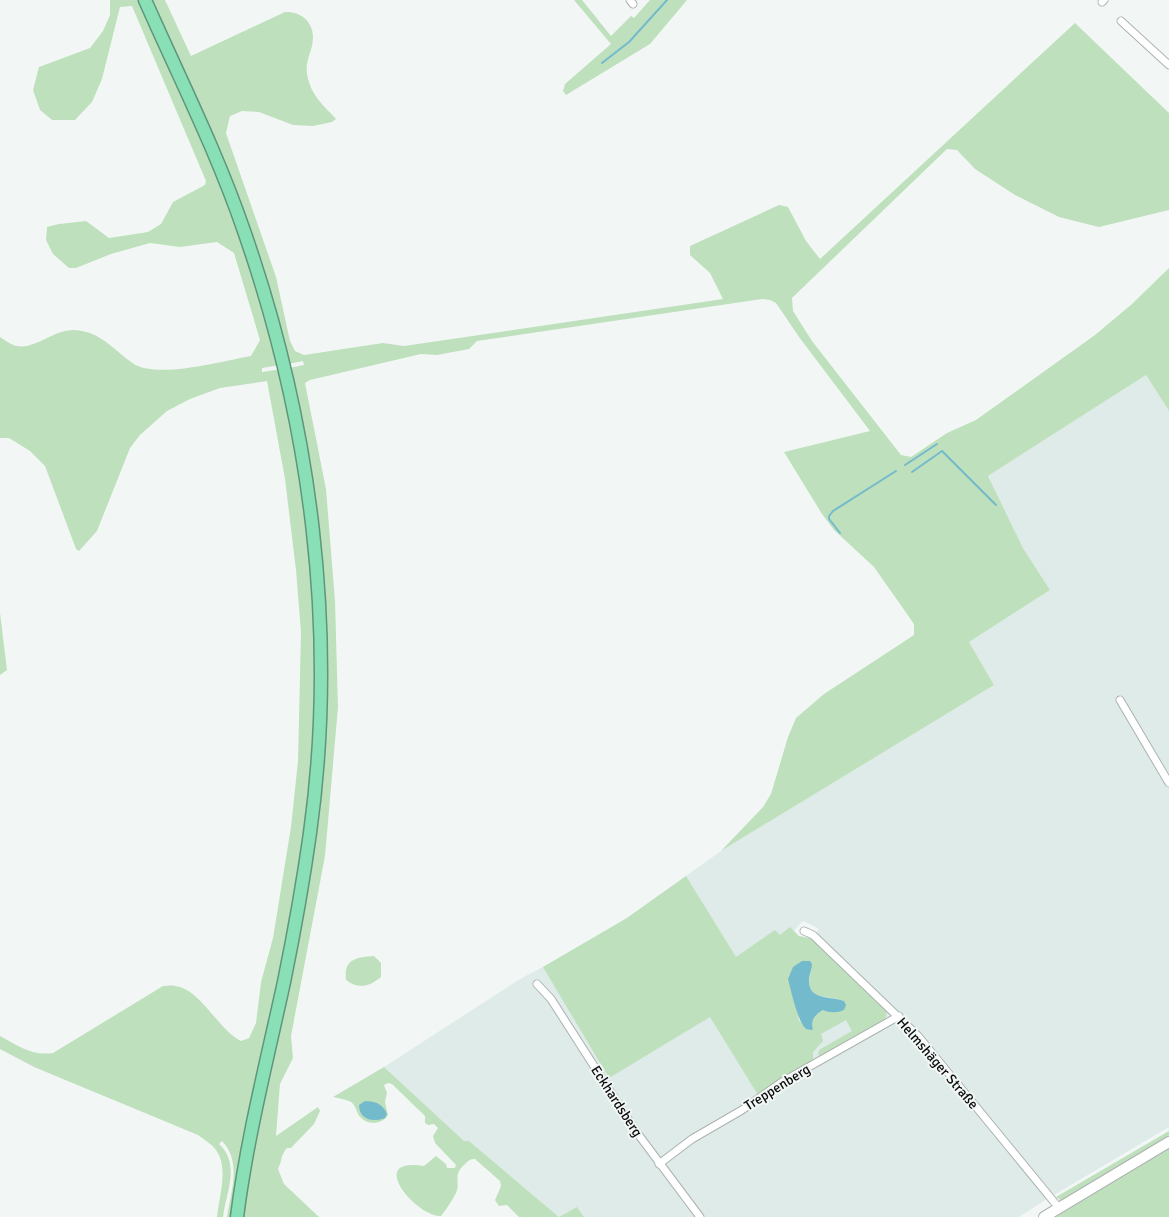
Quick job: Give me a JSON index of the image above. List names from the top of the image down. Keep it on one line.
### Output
{"streets":{"street":["Helmshäger Straße","Treppenberg","Eckhardsberg"]},"crossings":[["Helmshäger Straße","Treppenberg"],["Treppenberg","Eckhardsberg"]]}
